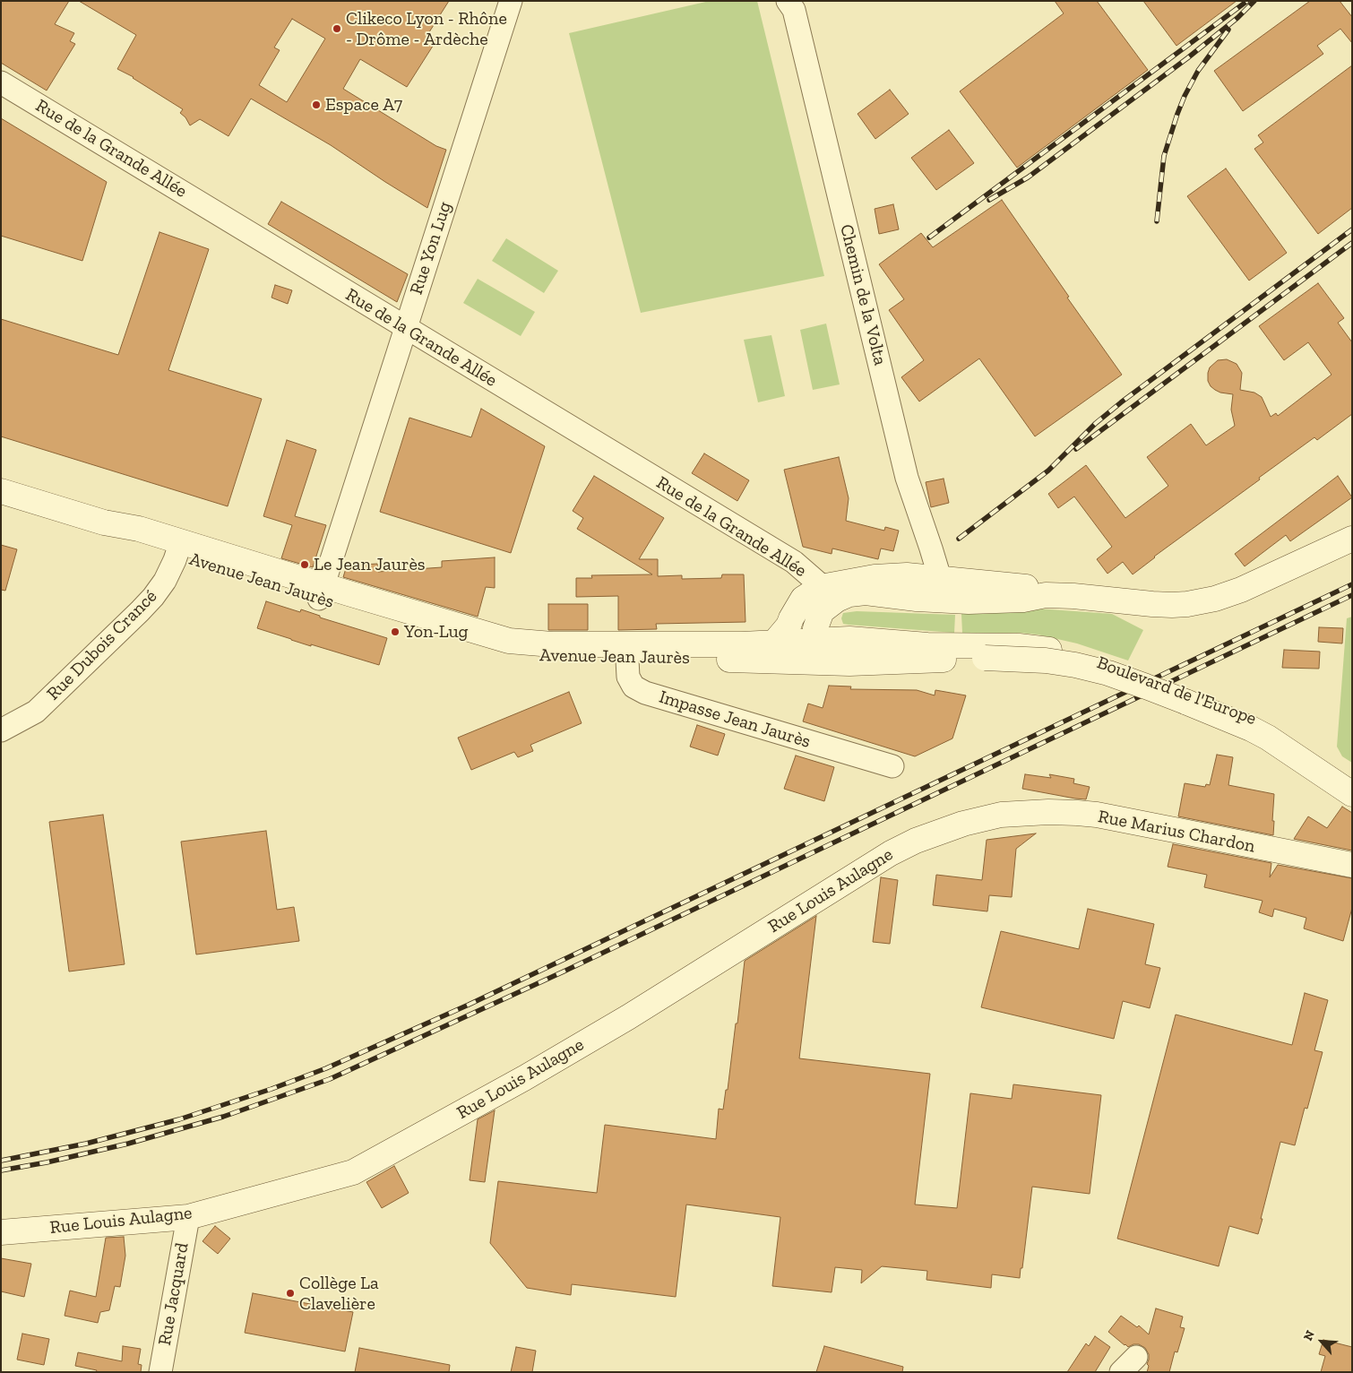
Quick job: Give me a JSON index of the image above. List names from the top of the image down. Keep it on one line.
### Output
{"streets":{"street":["Rue de la Grande Allée","Rue Yon Lug","Chemin de la Volta","Avenue Jean Jaurès","Rue Dubois Crancé","Boulevard de l'Europe","Impasse Jean Jaurès","Rue Marius Chardon","Rue Louis Aulagne","Rue Jacquard"]},"crossings":[["Rue de la Grande Allée","Rue Yon Lug"],["Rue Yon Lug","Avenue Jean Jaurès"],["Avenue Jean Jaurès","Rue Dubois Crancé"],["Avenue Jean Jaurès","Boulevard de l'Europe"],["Avenue Jean Jaurès","Impasse Jean Jaurès"],["Rue Marius Chardon","Rue Louis Aulagne"],["Rue Louis Aulagne","Rue Jacquard"]],"places":["Clikeco Lyon - Rhône - Drôme - Ardèche","Espace A7","Le Jean Jaurès","Yon-Lug","Collège La Clavelière"],"north":"top left"}
